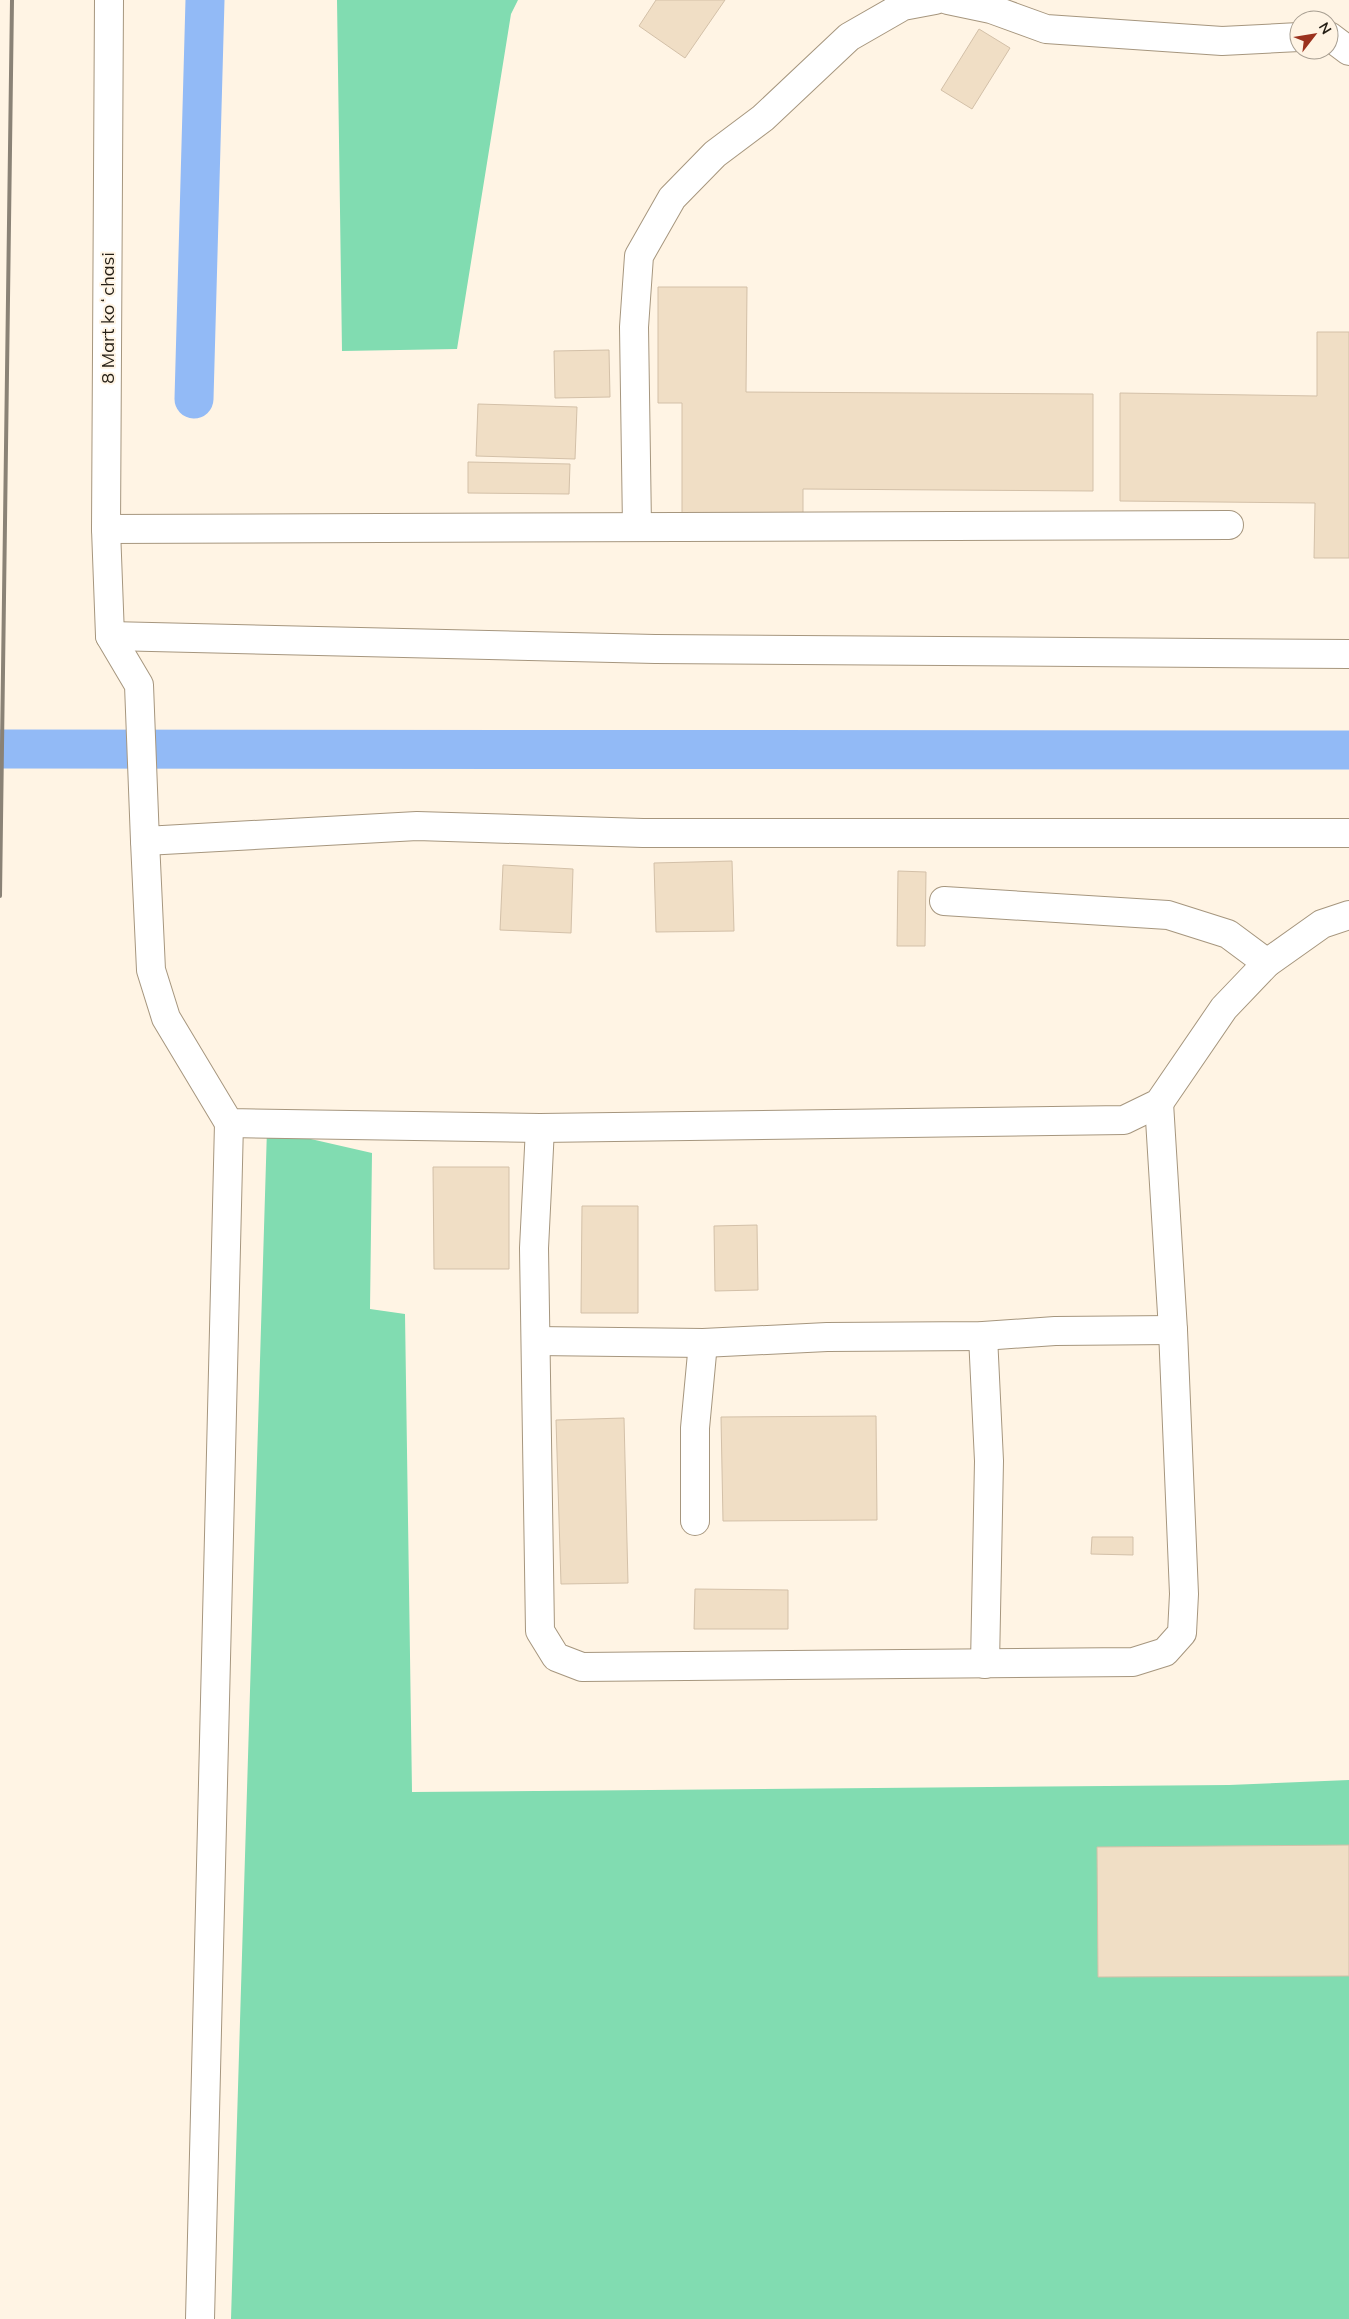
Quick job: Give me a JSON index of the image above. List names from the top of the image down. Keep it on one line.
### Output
{"streets":{"street":["8 Mart koʻchasi"]},"north":"top right"}
